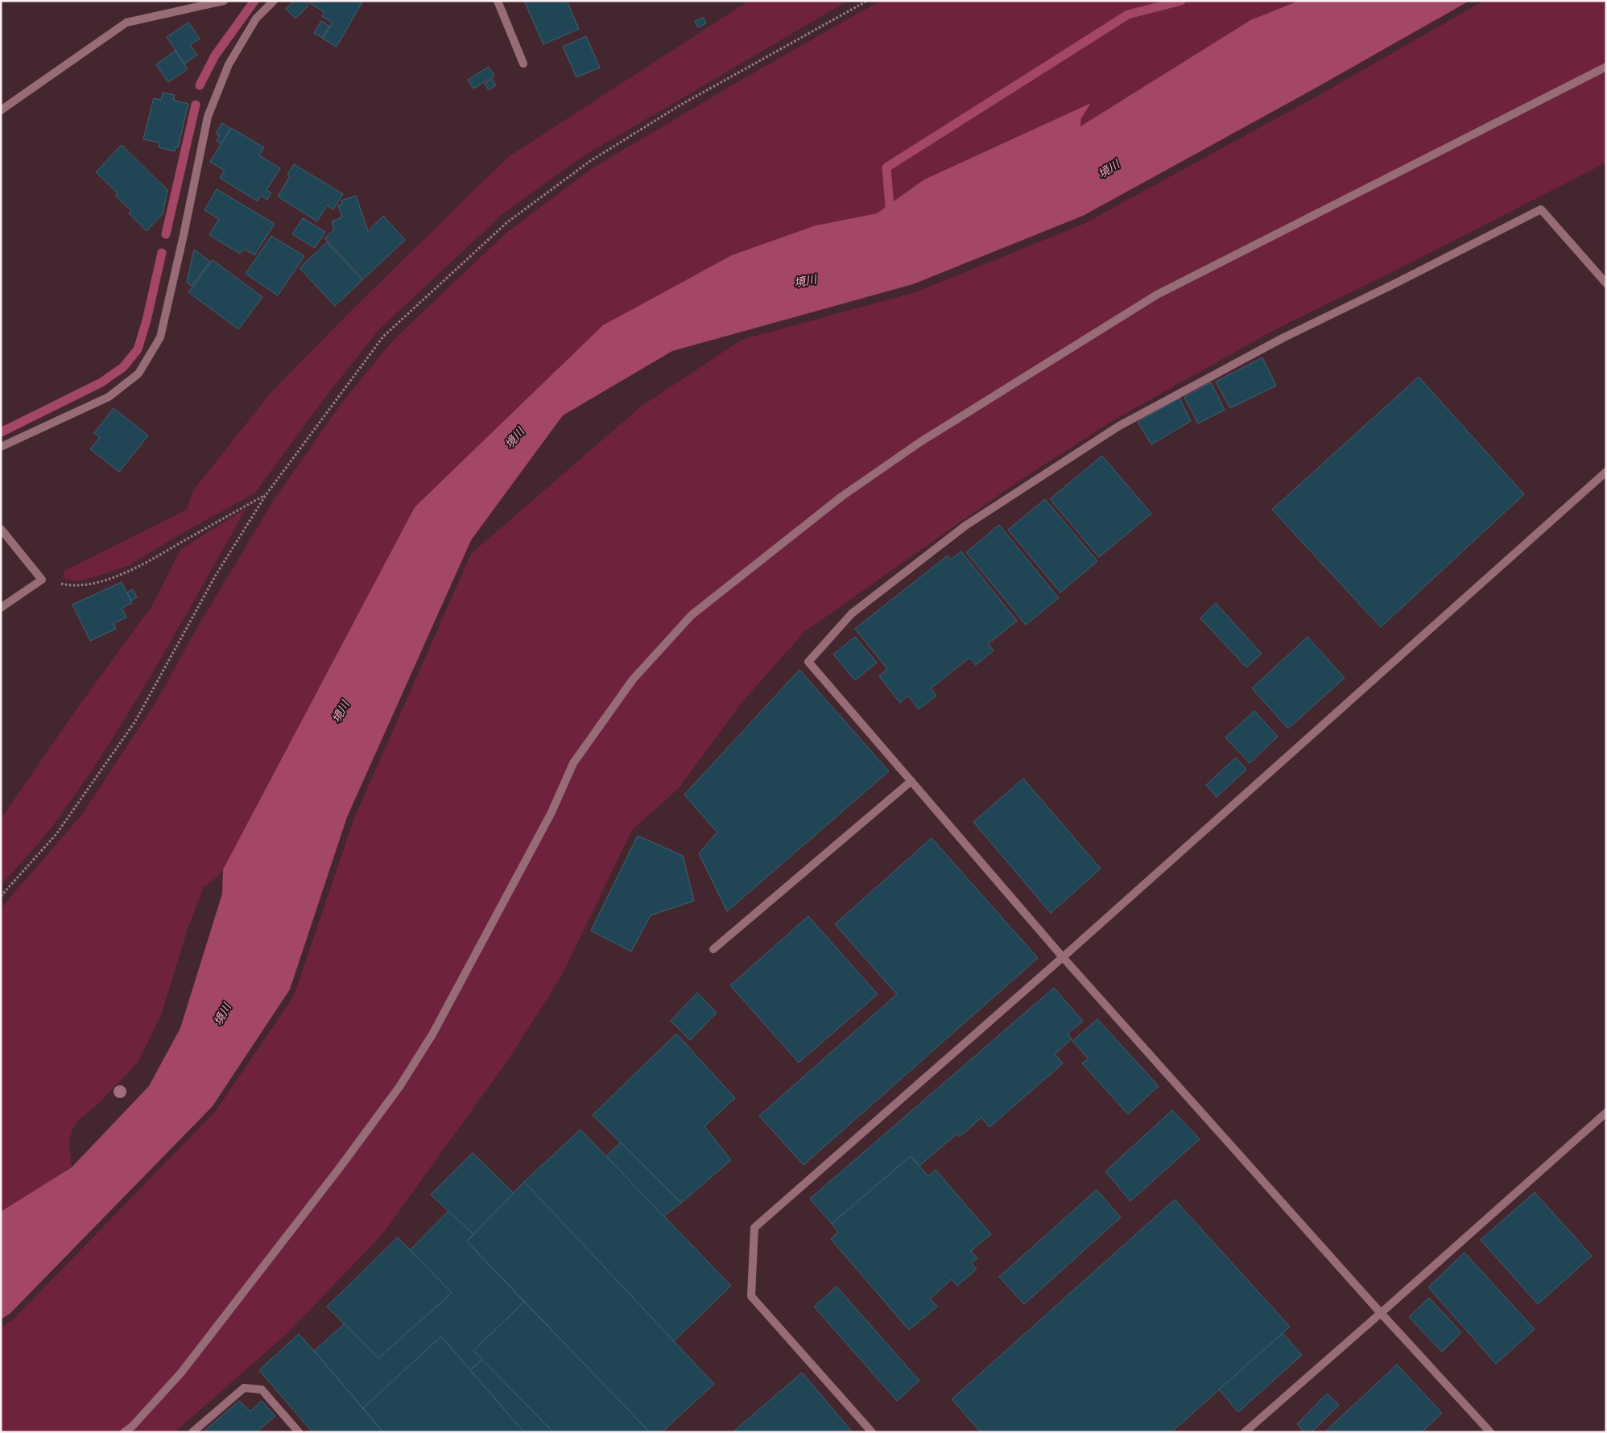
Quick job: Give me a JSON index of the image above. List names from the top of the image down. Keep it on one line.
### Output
{"water":["境川"]}
